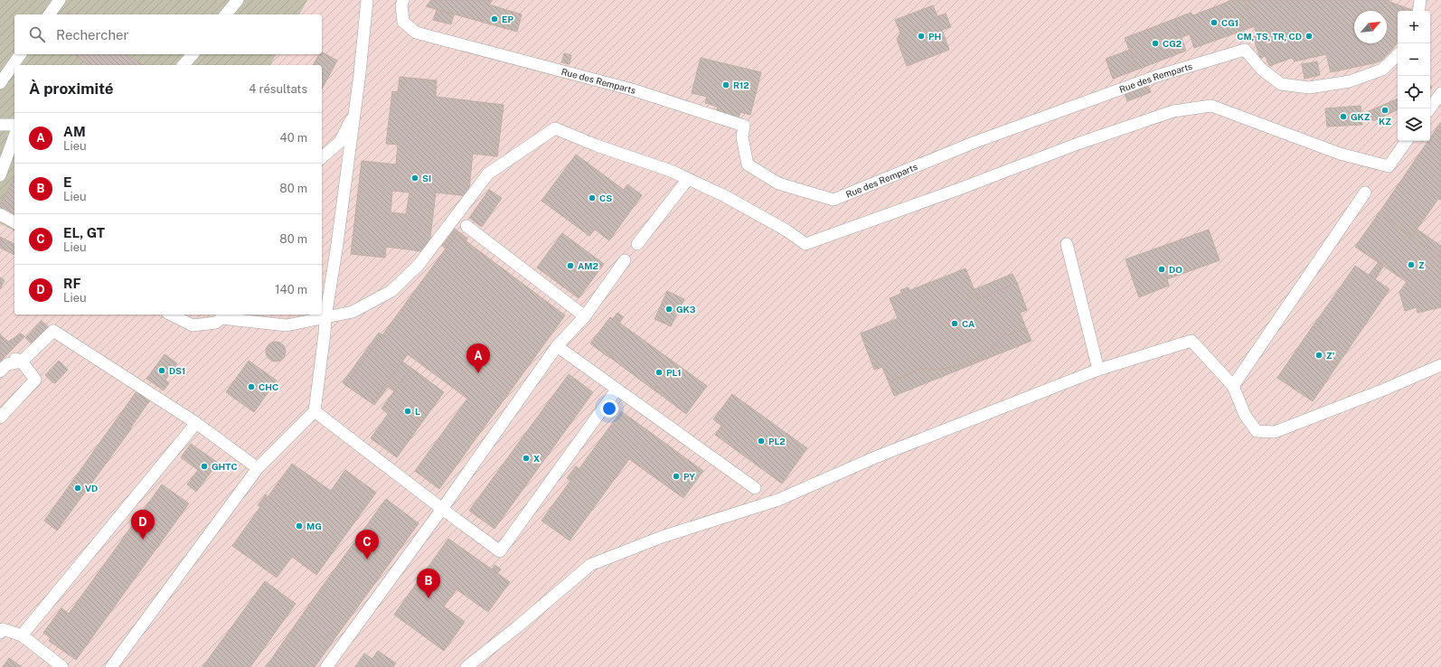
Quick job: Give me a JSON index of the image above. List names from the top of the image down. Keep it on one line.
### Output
{"streets":{"lane":["Rue des Remparts"]},"places":["EP","CG1","PH","CM, TS, TR, CD","CG2","R12","KZ","GKZ","SI","CS","Z","AM2","DO","GK3","CA","Z'","DS1","PL1","CHC","L","PL2","X","GHTC","PY","VD","MG"],"north":"top right","page":{"map_buttons":["+","−"],"search":"Rechercher","heading":["À proximité","4 résultats"],"list":[{"mark":"A","name":"AM","note":"Lieu","value":"40 m"},{"mark":"B","name":"E","note":"Lieu","value":"80 m"},{"mark":"C","name":"EL, GT","note":"Lieu","value":"80 m"},{"mark":"D","name":"RF","note":"Lieu","value":"140 m"}],"pins":["A","D","C","B"]}}
